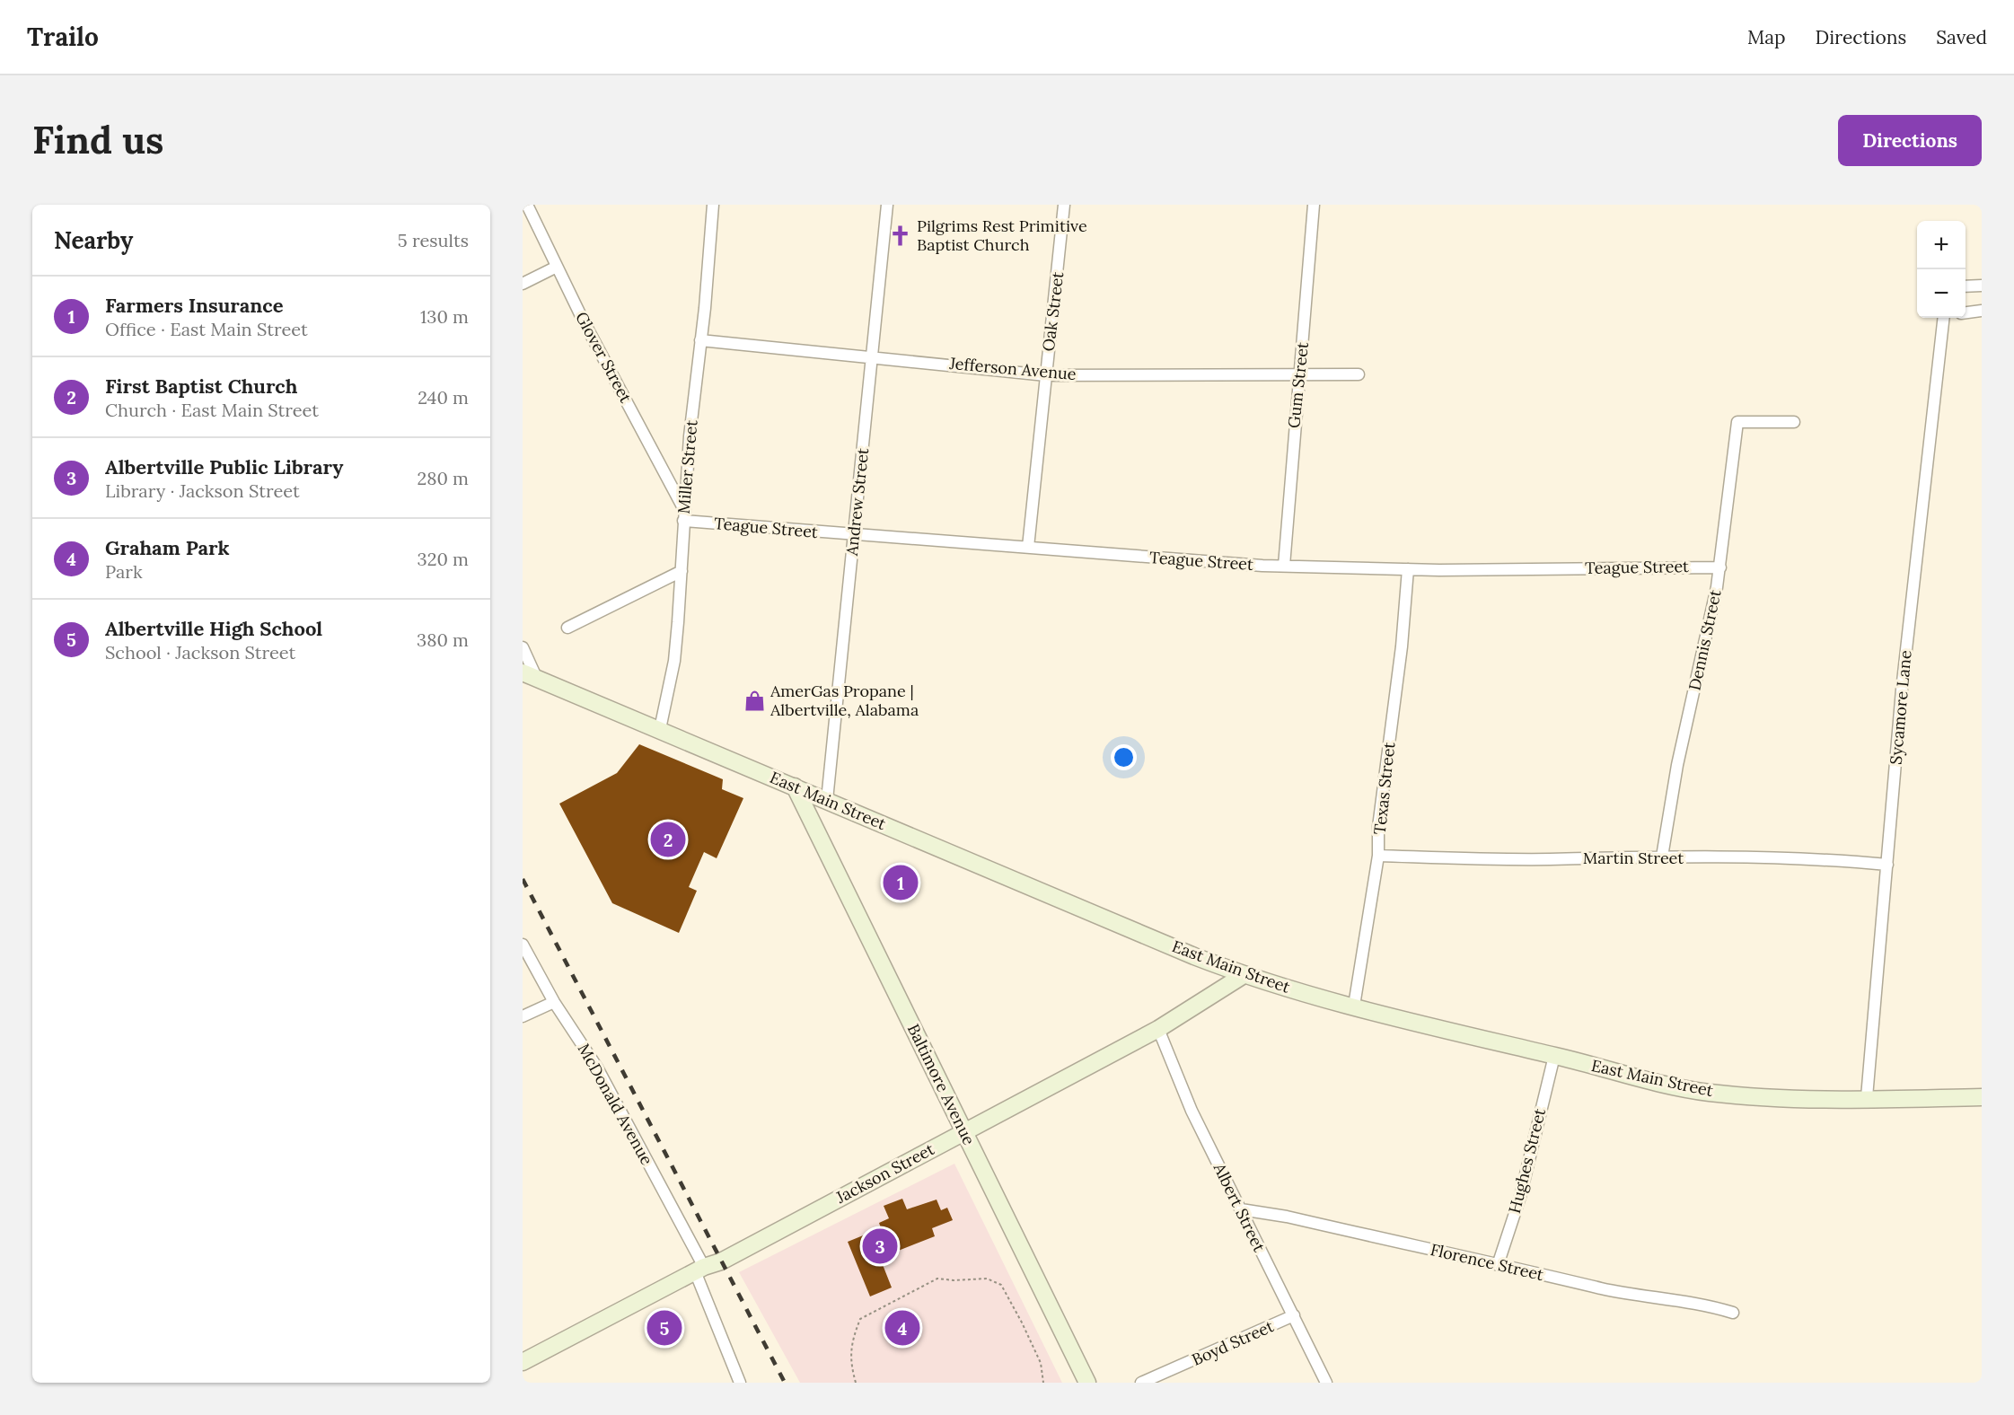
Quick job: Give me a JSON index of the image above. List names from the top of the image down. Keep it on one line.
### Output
{"streets":{"main road":["East Main Street","Baltimore Avenue","Jackson Street"],"street":["Oak Street","Glover Street","Jefferson Avenue","Gum Street","Miller Street","Andrew Street","Teague Street","Dennis Street","Sycamore Lane","Texas Street","Martin Street","McDonald Avenue","Hughes Street","Albert Street","Florence Street","Boyd Street"]},"crossings":[["Oak Street","Jefferson Avenue"],["Oak Street","Teague Street"],["Glover Street","Miller Street"],["Jefferson Avenue","Gum Street"],["Jefferson Avenue","Miller Street"],["Jefferson Avenue","Andrew Street"],["Gum Street","Teague Street"],["Miller Street","Teague Street"],["Miller Street","East Main Street"],["Andrew Street","Teague Street"],["Andrew Street","East Main Street"],["Teague Street","Dennis Street"],["Teague Street","Texas Street"],["Dennis Street","Martin Street"],["Sycamore Lane","East Main Street"],["Sycamore Lane","Martin Street"],["Texas Street","East Main Street"],["Texas Street","Martin Street"],["East Main Street","Baltimore Avenue"],["East Main Street","Hughes Street"],["East Main Street","Jackson Street"],["Baltimore Avenue","Jackson Street"],["McDonald Avenue","Jackson Street"],["Hughes Street","Florence Street"],["Jackson Street","Albert Street"],["Albert Street","Florence Street"],["Albert Street","Boyd Street"]],"places":{"church":["Pilgrims Rest Primitive Baptist Church"],"shop":["AmerGas Propane | Albertville, Alabama"]},"page":{"header":"Trailo","nav":["Map","Directions","Saved"],"buttons":"Directions","title":"Find us","heading":["Nearby","5 results"],"map_buttons":["+","−"],"list":[{"mark":"1","name":"Farmers Insurance","note":"Office · East Main Street","value":"130 m"},{"mark":"2","name":"First Baptist Church","note":"Church · East Main Street","value":"240 m"},{"mark":"3","name":"Albertville Public Library","note":"Library · Jackson Street","value":"280 m"},{"mark":"4","name":"Graham Park","note":"Park","value":"320 m"},{"mark":"5","name":"Albertville High School","note":"School · Jackson Street","value":"380 m"}],"pins":["2","1","3","4","5"]}}
